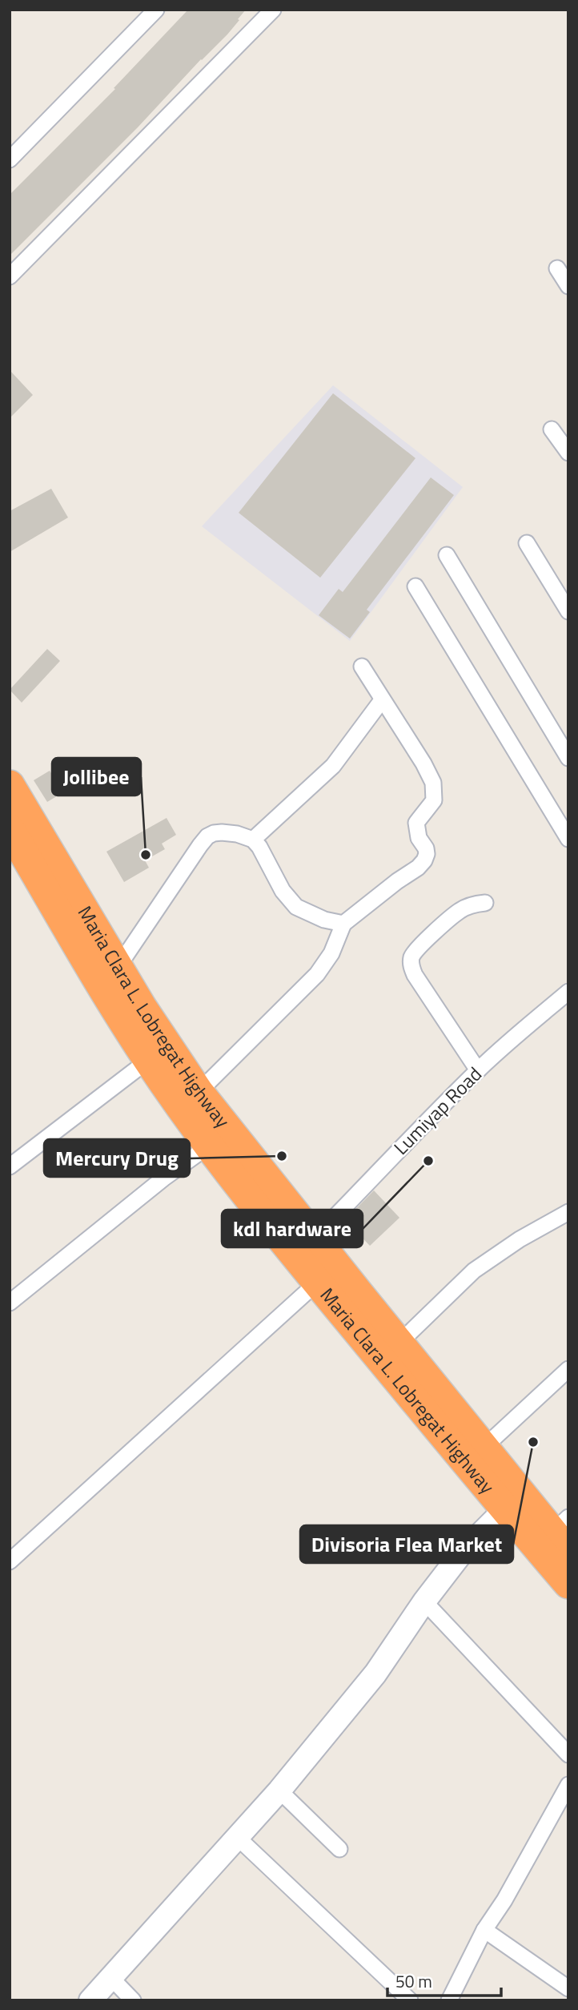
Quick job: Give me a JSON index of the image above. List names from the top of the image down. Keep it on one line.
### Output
{"streets":{"highway":["Maria Clara L. Lobregat Highway"],"street":["Lumiyap Road"]},"crossings":[["Maria Clara L. Lobregat Highway","Lumiyap Road"]],"places":["Jollibee","Mercury Drug","kdl hardware","Divisoria Flea Market"],"scale_bar":"50 m"}
